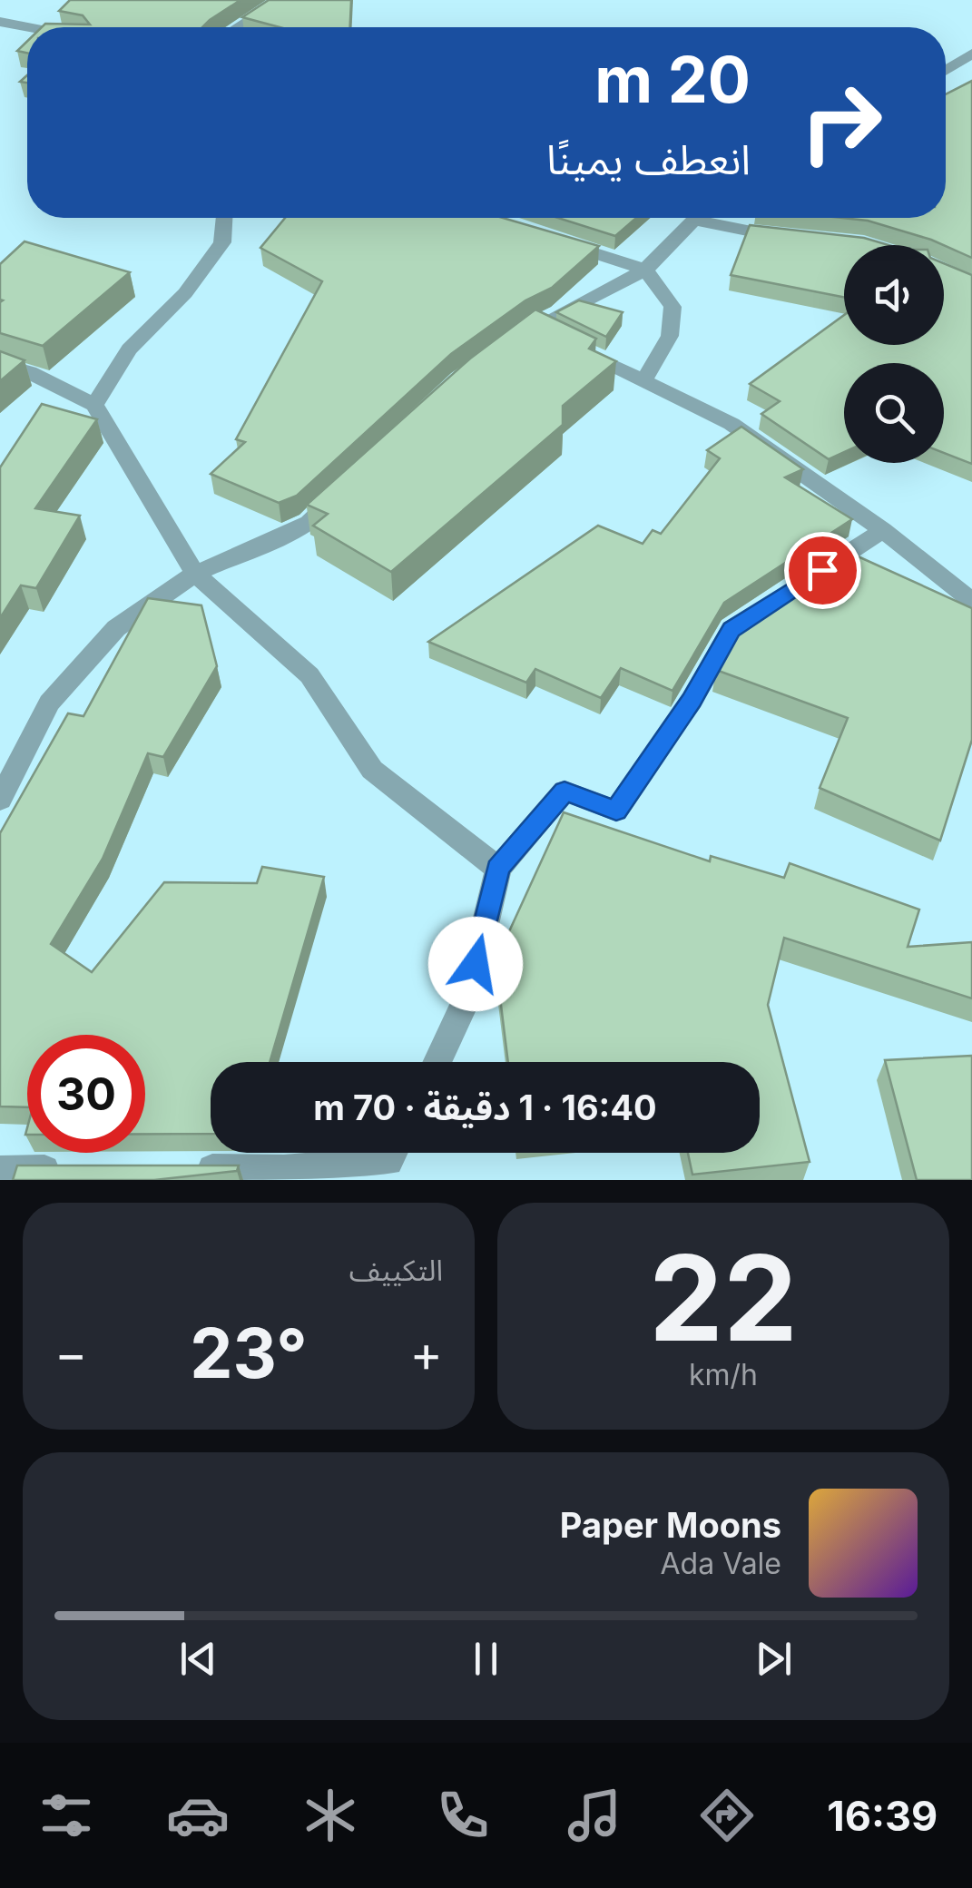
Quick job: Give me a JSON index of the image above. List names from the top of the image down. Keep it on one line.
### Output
{"page":{"turn":["20 m","انعطف يمينًا"],"limit":"30","trip":"16:40 · 1 دقيقة · 70 m","tile":[["22","km/h"],"التكييف"],"heat":["−","23°","+"],"song":["Paper Moons","Ada Vale"],"tabs":"16:39"}}
